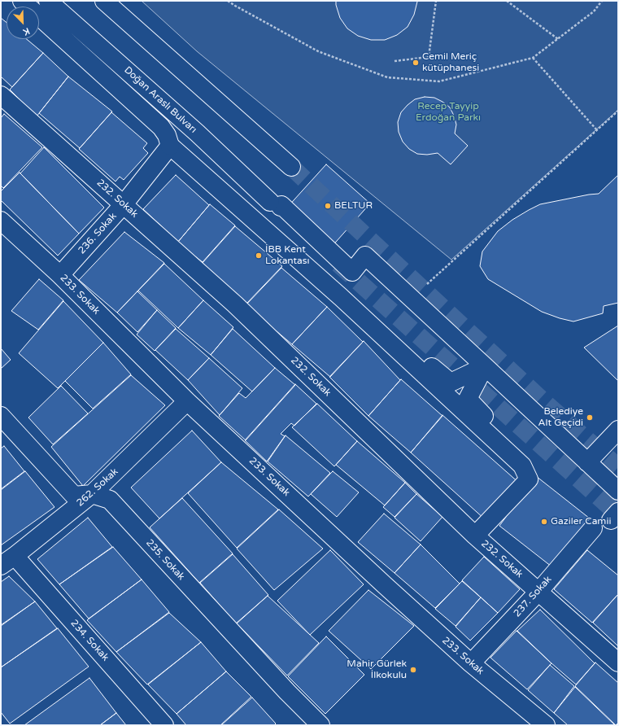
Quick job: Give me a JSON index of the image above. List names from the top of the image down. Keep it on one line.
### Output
{"streets":{"street":["Doğan Araslı Bulvarı","232. Sokak","236. Sokak","233. Sokak","262. Sokak","235. Sokak","237. Sokak","234. Sokak"]},"crossings":[["232. Sokak","236. Sokak"],["232. Sokak","237. Sokak"],["236. Sokak","233. Sokak"],["233. Sokak","262. Sokak"],["233. Sokak","237. Sokak"],["262. Sokak","235. Sokak"],["262. Sokak","234. Sokak"]],"parks":["Recep Tayyip Erdoğan Parkı"],"places":["Cemil Meriç kütüphanesi","BELTUR","İBB Kent Lokantası","Belediye Alt Geçidi","Gaziler Camii","Mahir Gürlek İlkokulu"],"north":"bottom right"}
